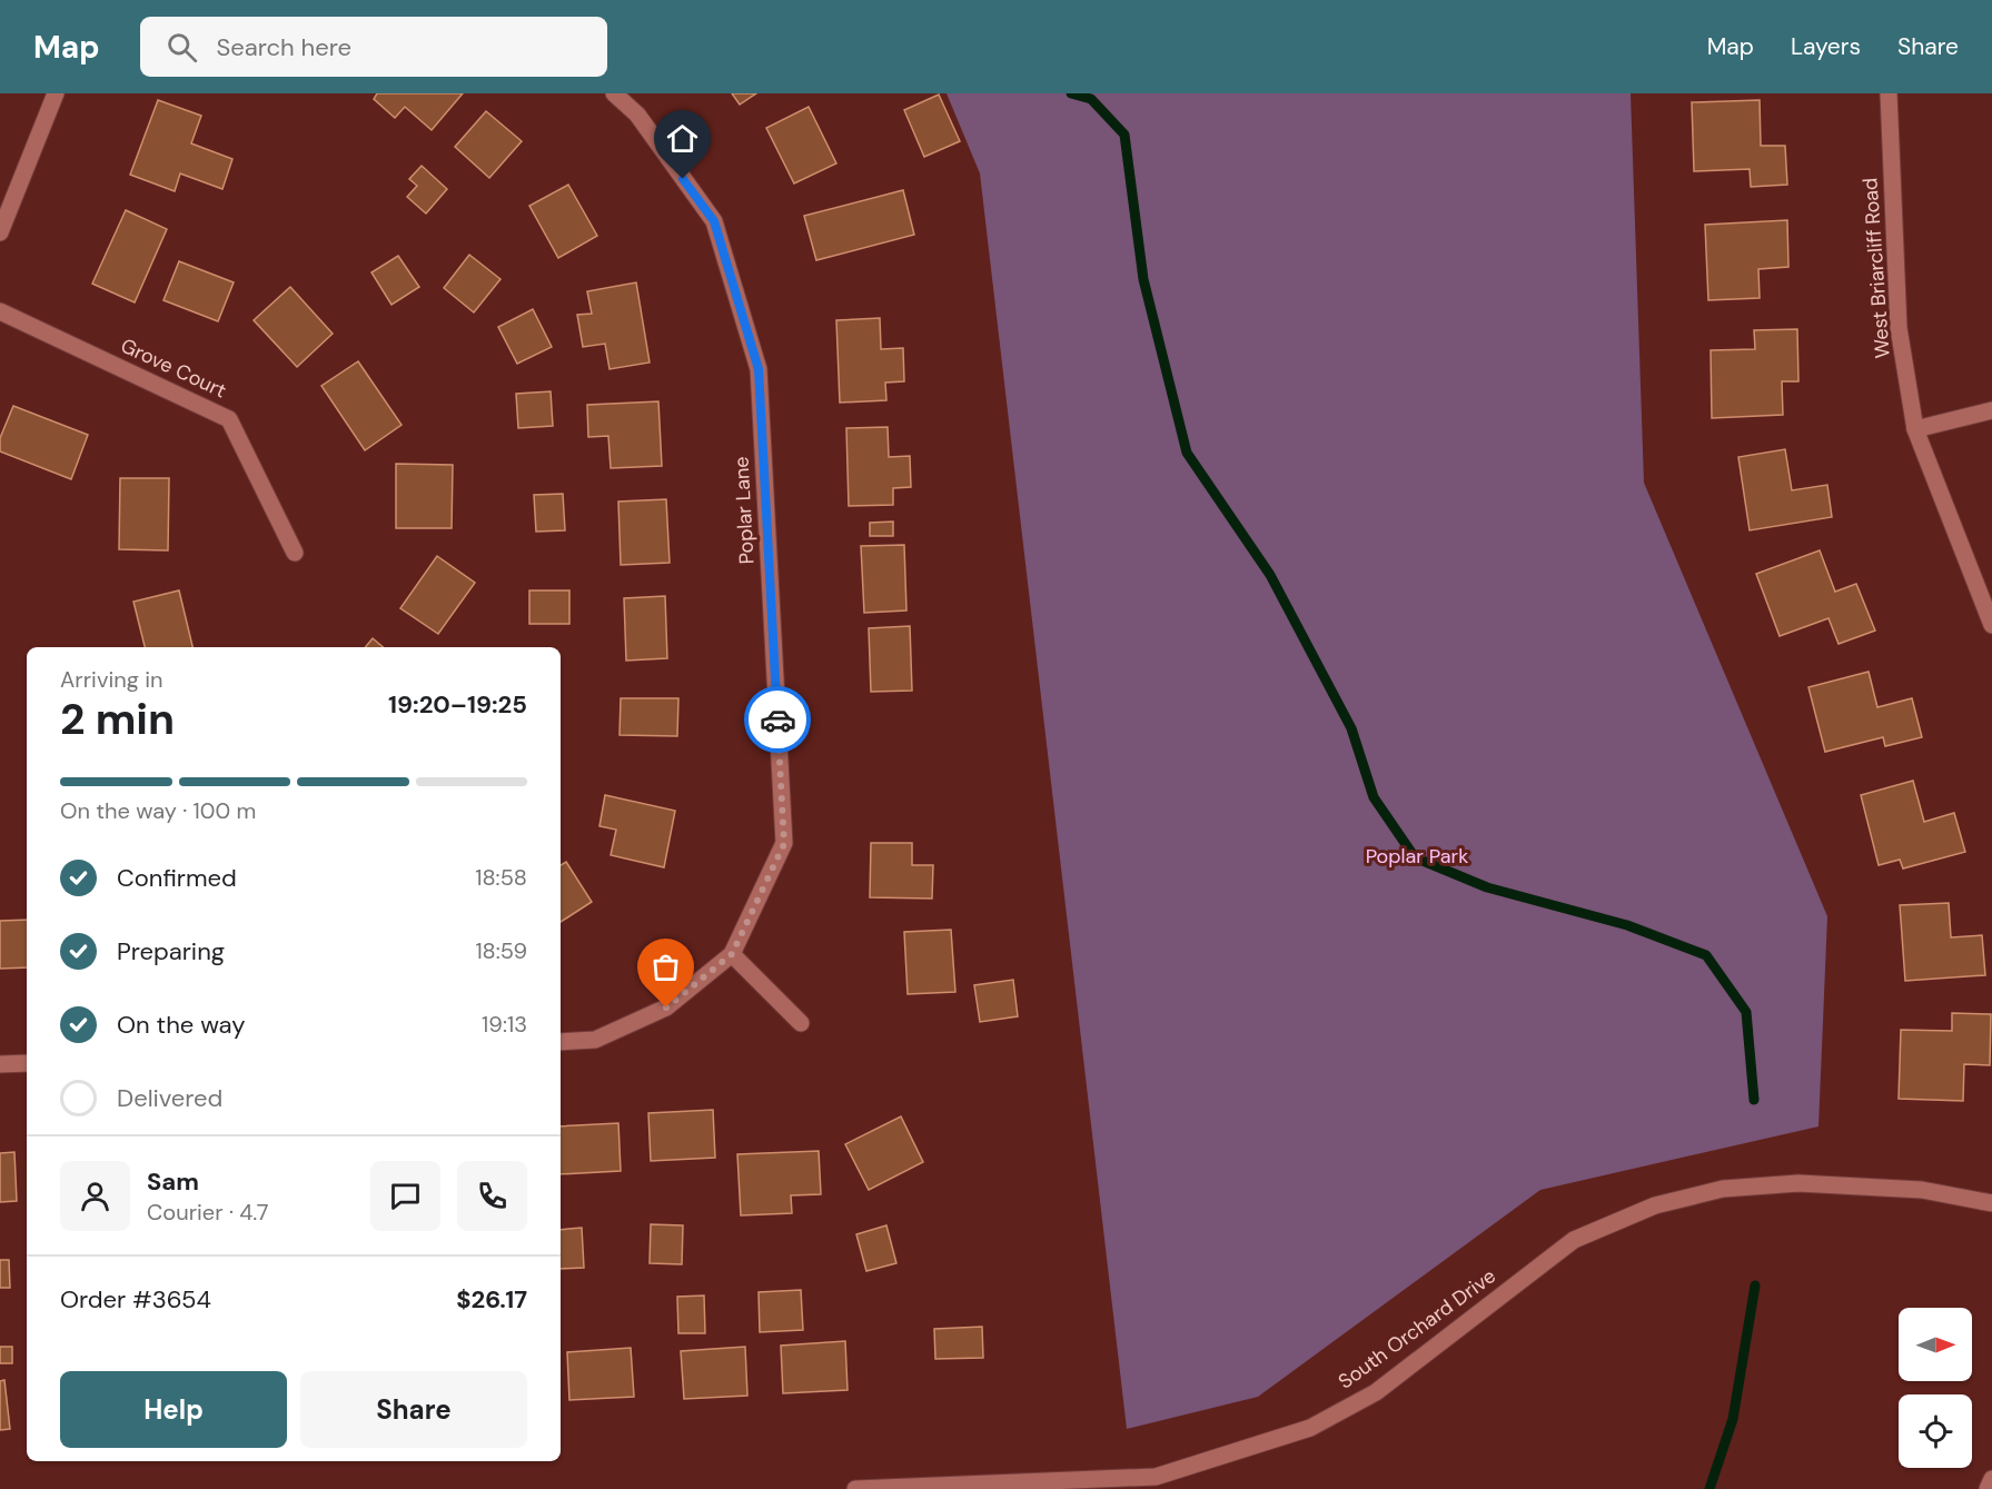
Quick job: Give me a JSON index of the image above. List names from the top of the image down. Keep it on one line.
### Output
{"streets":{"street":["West Briarcliff Road","Grove Court","Poplar Lane","South Orchard Drive"]},"parks":["Poplar Park"],"north":"right","page":{"header":"Map","search":"Search here","nav":["Map","Layers","Share"],"heading":["2 min","Arriving in","19:20–19:25"],"panel":["Sam","Courier · 4.7","Order #3654","$26.17"],"bar":"On the way · 100 m","list":[["Confirmed","18:58"],["Preparing","18:59"],["On the way","19:13"],"Delivered"],"buttons":["Help","Share"]}}
